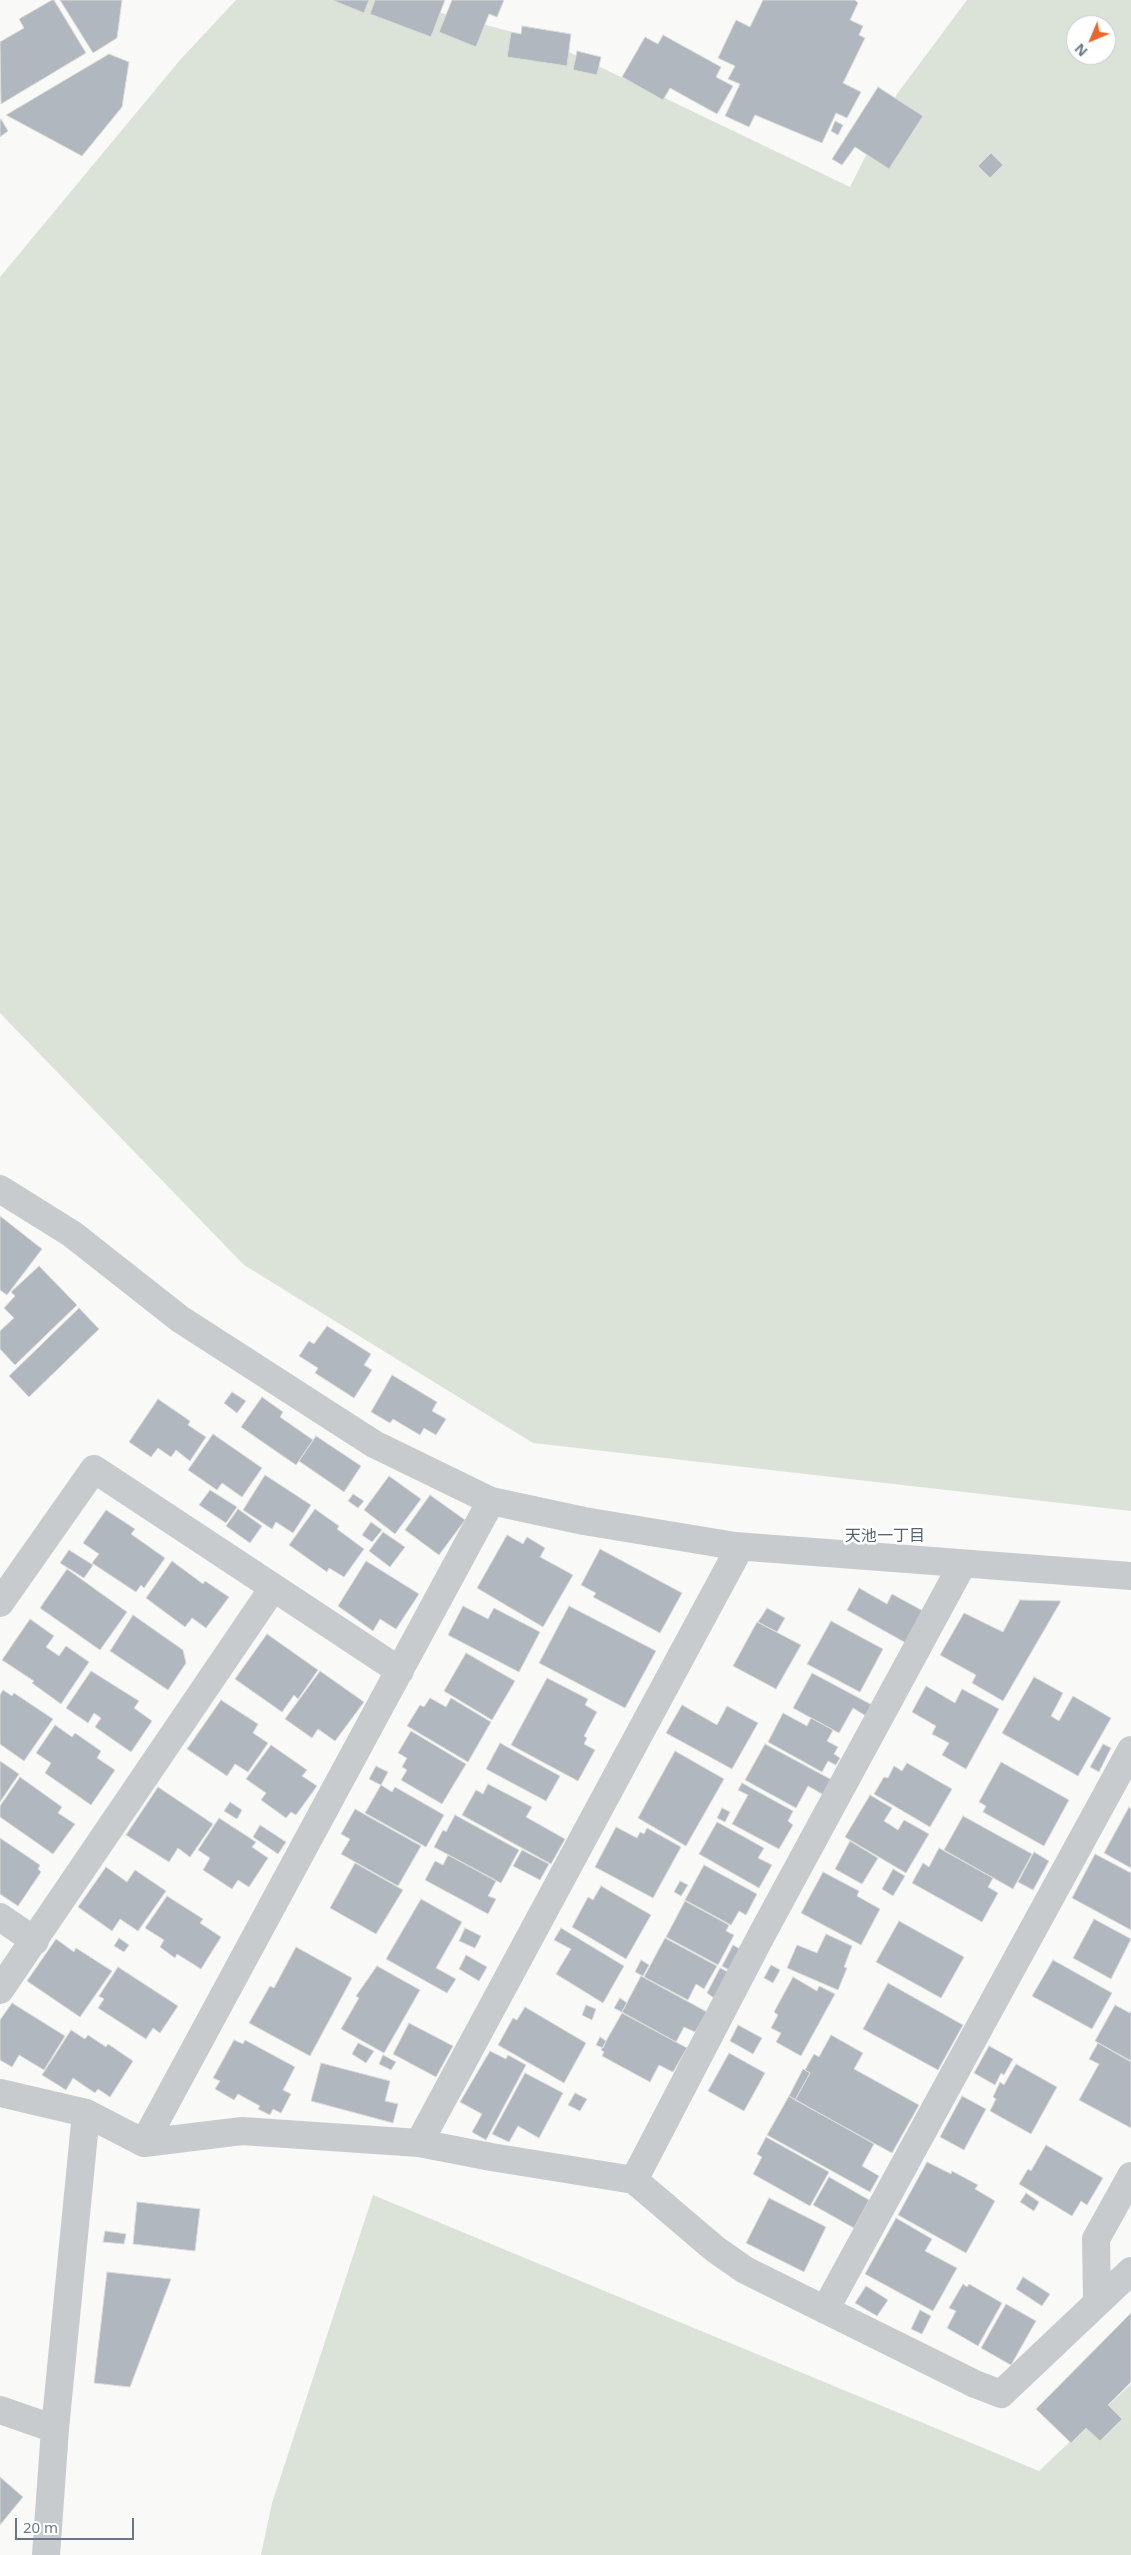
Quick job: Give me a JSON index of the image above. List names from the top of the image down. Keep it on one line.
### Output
{"districts":["天池一丁目"],"scale_bar":"20 m","north":"bottom left"}
